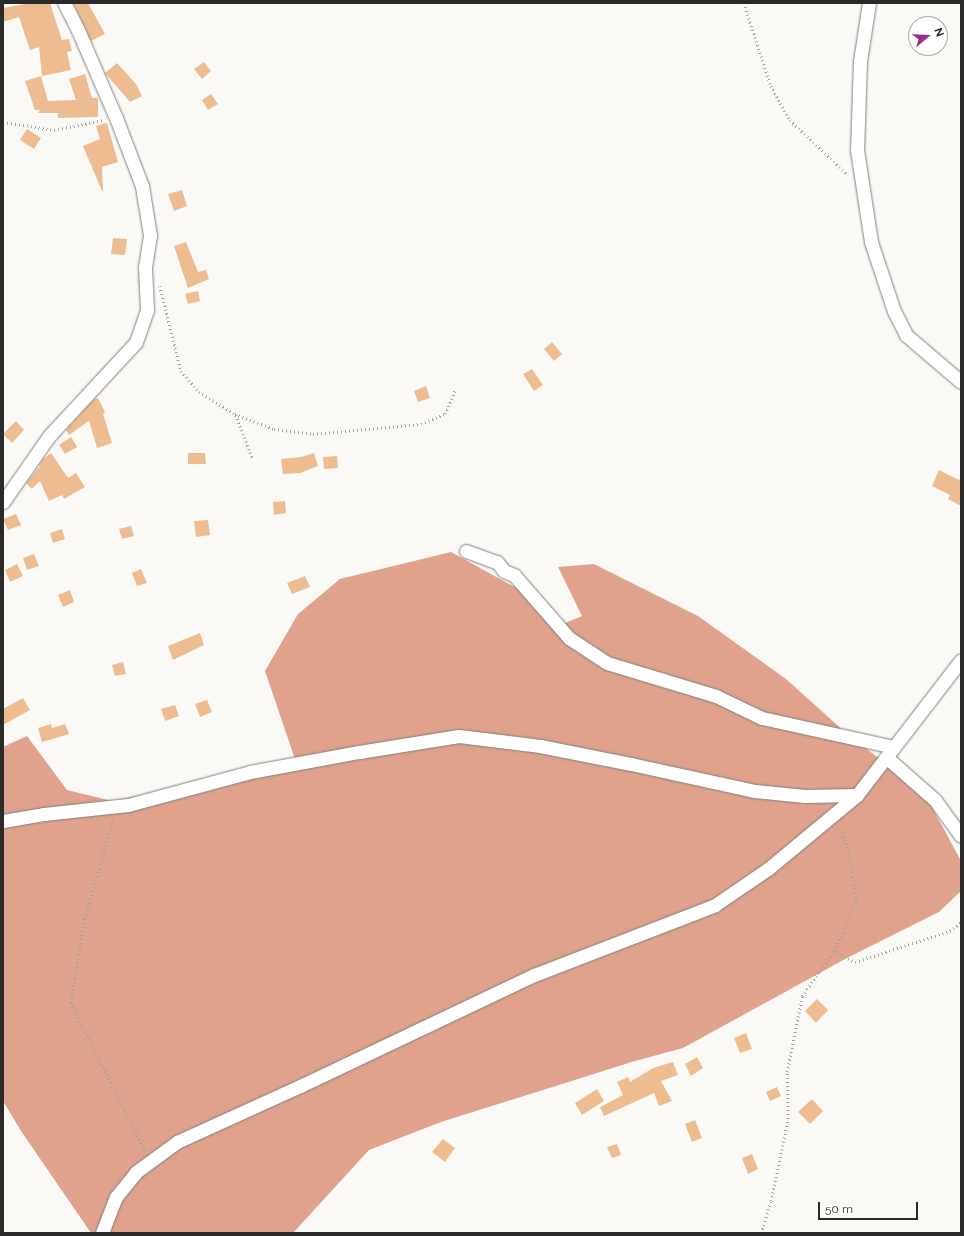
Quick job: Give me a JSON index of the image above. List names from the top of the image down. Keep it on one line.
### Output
{"scale_bar":"50 m","north":"right"}
